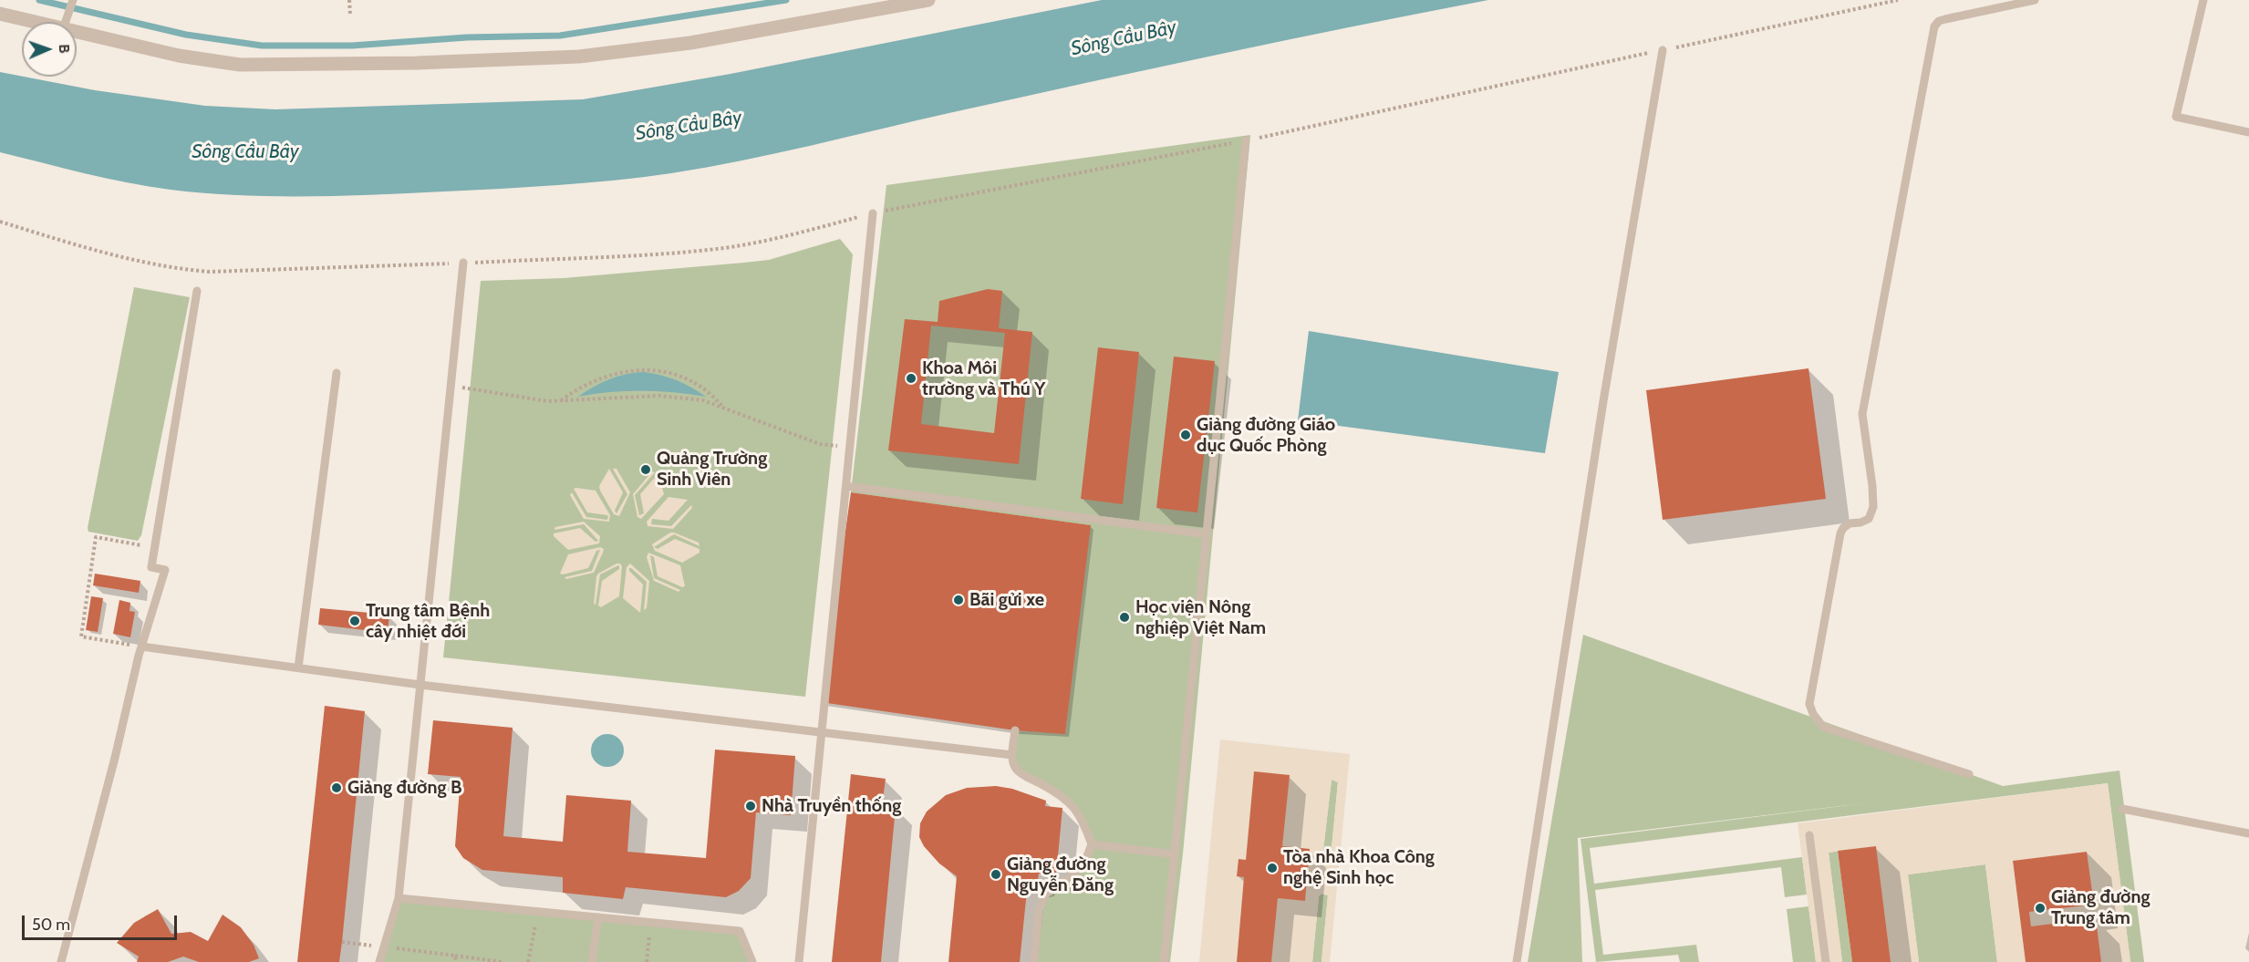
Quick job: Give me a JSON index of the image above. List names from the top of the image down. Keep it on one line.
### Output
{"water":["Sông Cầu Bây"],"places":["Khoa Môi trường và Thú Y","Giảng đường Giáo dục Quốc Phòng","Quảng Trường Sinh Viên","Bãi gửi xe","Học viện Nông nghiệp Việt Nam","Trung tâm Bệnh cây nhiệt đới","Giảng đường B","Nhà Truyền thống","Tòa nhà Khoa Công nghệ Sinh học","Giảng đường Nguyễn Đăng","Giảng đường Trung tâm"],"scale_bar":"50 m","north":"right"}
